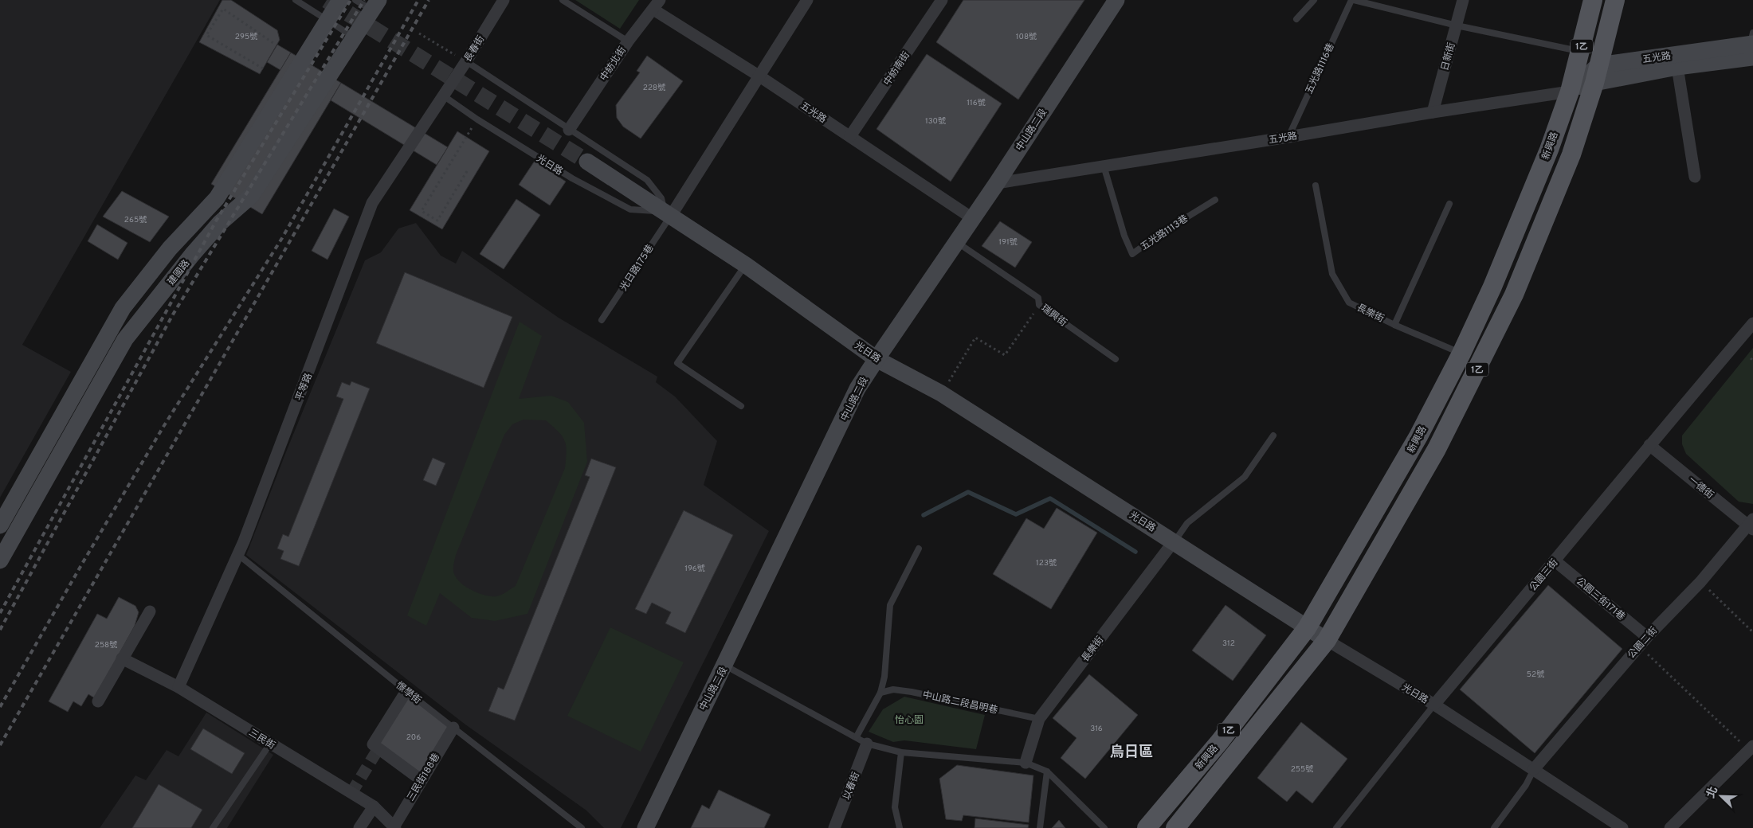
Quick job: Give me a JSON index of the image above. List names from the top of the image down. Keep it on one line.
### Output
{"streets":{"main road":["1乙","五光路","中山路二段","新興路","光日路","建國路"],"street":["長春街","日新街","中紡北街","中紡南街","長樂街","平等路","一德街","公園三街","公園三街171巷","公園二街","三民街","三民街188巷","以春街"],"lane":["五光路1116巷","五光路1113巷","光日路175巷","瑞興街","憬學街","中山路二段昌明巷"]},"crossings":[["長春街","光日路"],["長春街","平等路"],["日新街","五光路"],["五光路","中紡北街"],["五光路","中紡南街"],["五光路","五光路1116巷"],["五光路","中山路二段"],["五光路","新興路"],["五光路","五光路1113巷"],["中山路二段","光日路"],["中山路二段","瑞興街"],["新興路","光日路"],["新興路","長樂街"],["光日路","光日路175巷"],["光日路","長樂街"],["光日路","平等路"],["光日路","公園三街"],["光日路","公園二街"],["長樂街","中山路二段昌明巷"],["平等路","憬學街"],["平等路","三民街"],["一德街","公園三街"],["一德街","公園二街"],["公園三街","公園三街171巷"],["公園三街171巷","公園二街"],["憬學街","三民街188巷"],["三民街","三民街188巷"]],"districts":["烏日區"],"parks":["怡心園"],"house_numbers":["295號","108號","228號","116號","130號","265號","191號","123號","196號","312","258號","52號","316","206","255號"],"north":"top left"}
